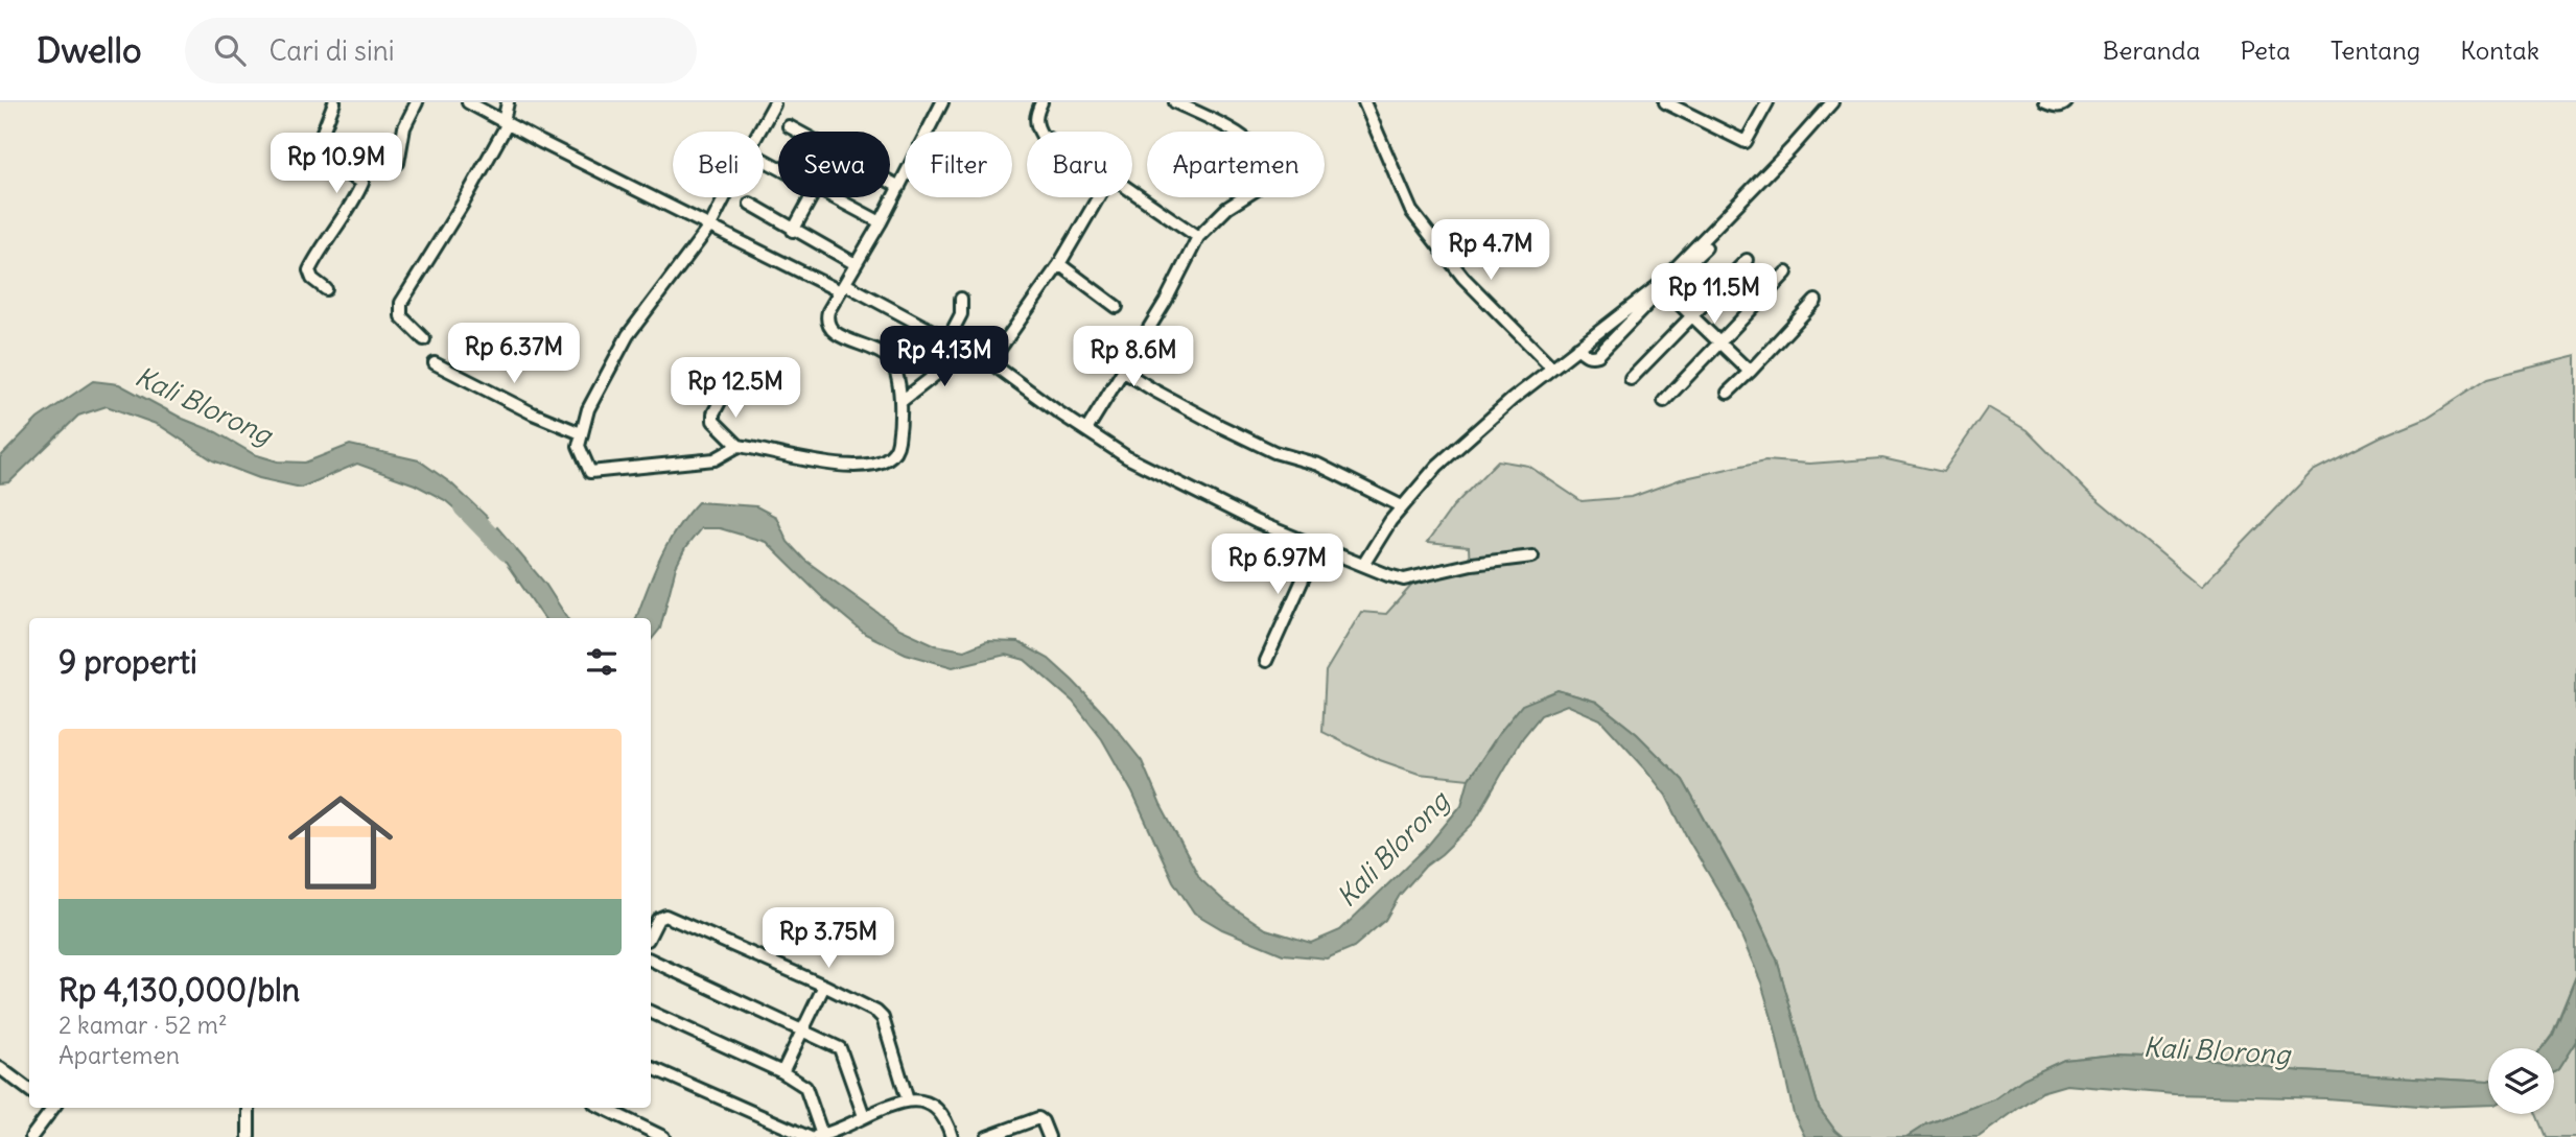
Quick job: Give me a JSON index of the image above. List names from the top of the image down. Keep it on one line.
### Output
{"water":["Kali Blorong"],"page":{"header":"Dwello","search":"Cari di sini","nav":["Beranda","Peta","Tentang","Kontak"],"chip":["Beli","Sewa","Filter","Baru","Apartemen"],"price":["Rp 10.9M","Rp 4.7M","Rp 11.5M","Rp 6.37M","Rp 4.13M","Rp 8.6M","Rp 12.5M","Rp 6.97M","Rp 3.75M"],"heading":"9 properti","list":[{"name":"Rp 4,130,000/bln","note":"2 kamar · 52 m² · Apartemen"}]}}
